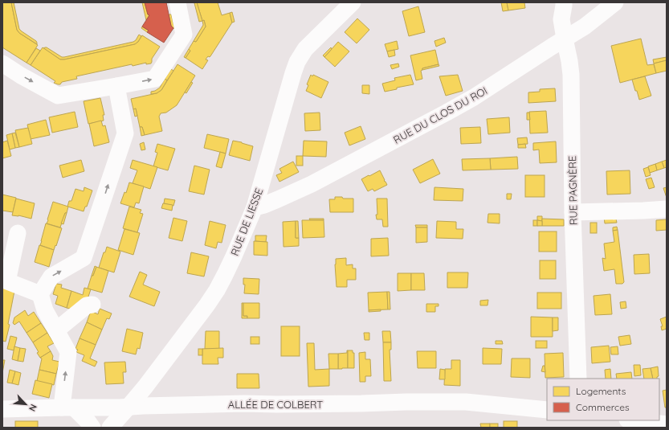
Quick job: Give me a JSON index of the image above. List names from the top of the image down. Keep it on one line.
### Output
{"streets":{"street":["RUE DU CLOS DU ROI","RUE PAGNÈRE","RUE DE LIESSE","ALLÉE DE COLBERT"]},"crossings":[["RUE DU CLOS DU ROI","RUE PAGNÈRE"],["RUE DU CLOS DU ROI","RUE DE LIESSE"],["RUE DE LIESSE","ALLÉE DE COLBERT"]],"legend":["Logements","Commerces"],"north":"bottom right"}
